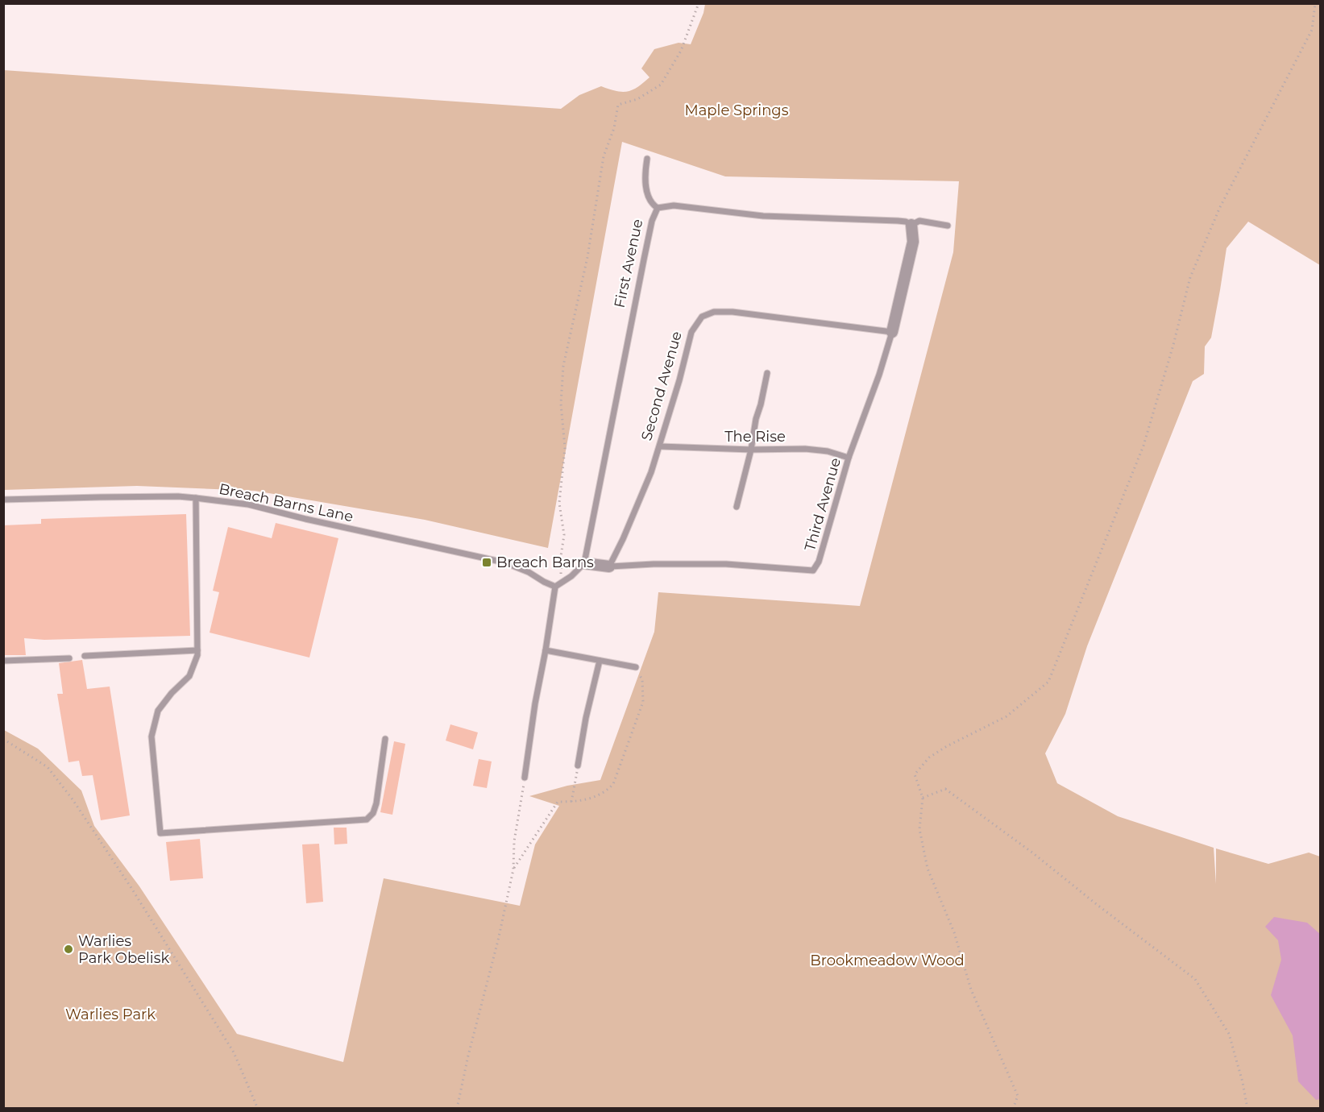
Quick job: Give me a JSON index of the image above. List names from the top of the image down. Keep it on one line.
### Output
{"streets":{"lane":["First Avenue","Second Avenue","The Rise","Breach Barns Lane","Third Avenue"]},"crossings":[["Second Avenue","The Rise"],["Second Avenue","Third Avenue"],["The Rise","Third Avenue"]],"parks":["Maple Springs","Brookmeadow Wood","Warlies Park"],"places":{"transit":["Breach Barns"],"other":["Warlies Park Obelisk"]}}
